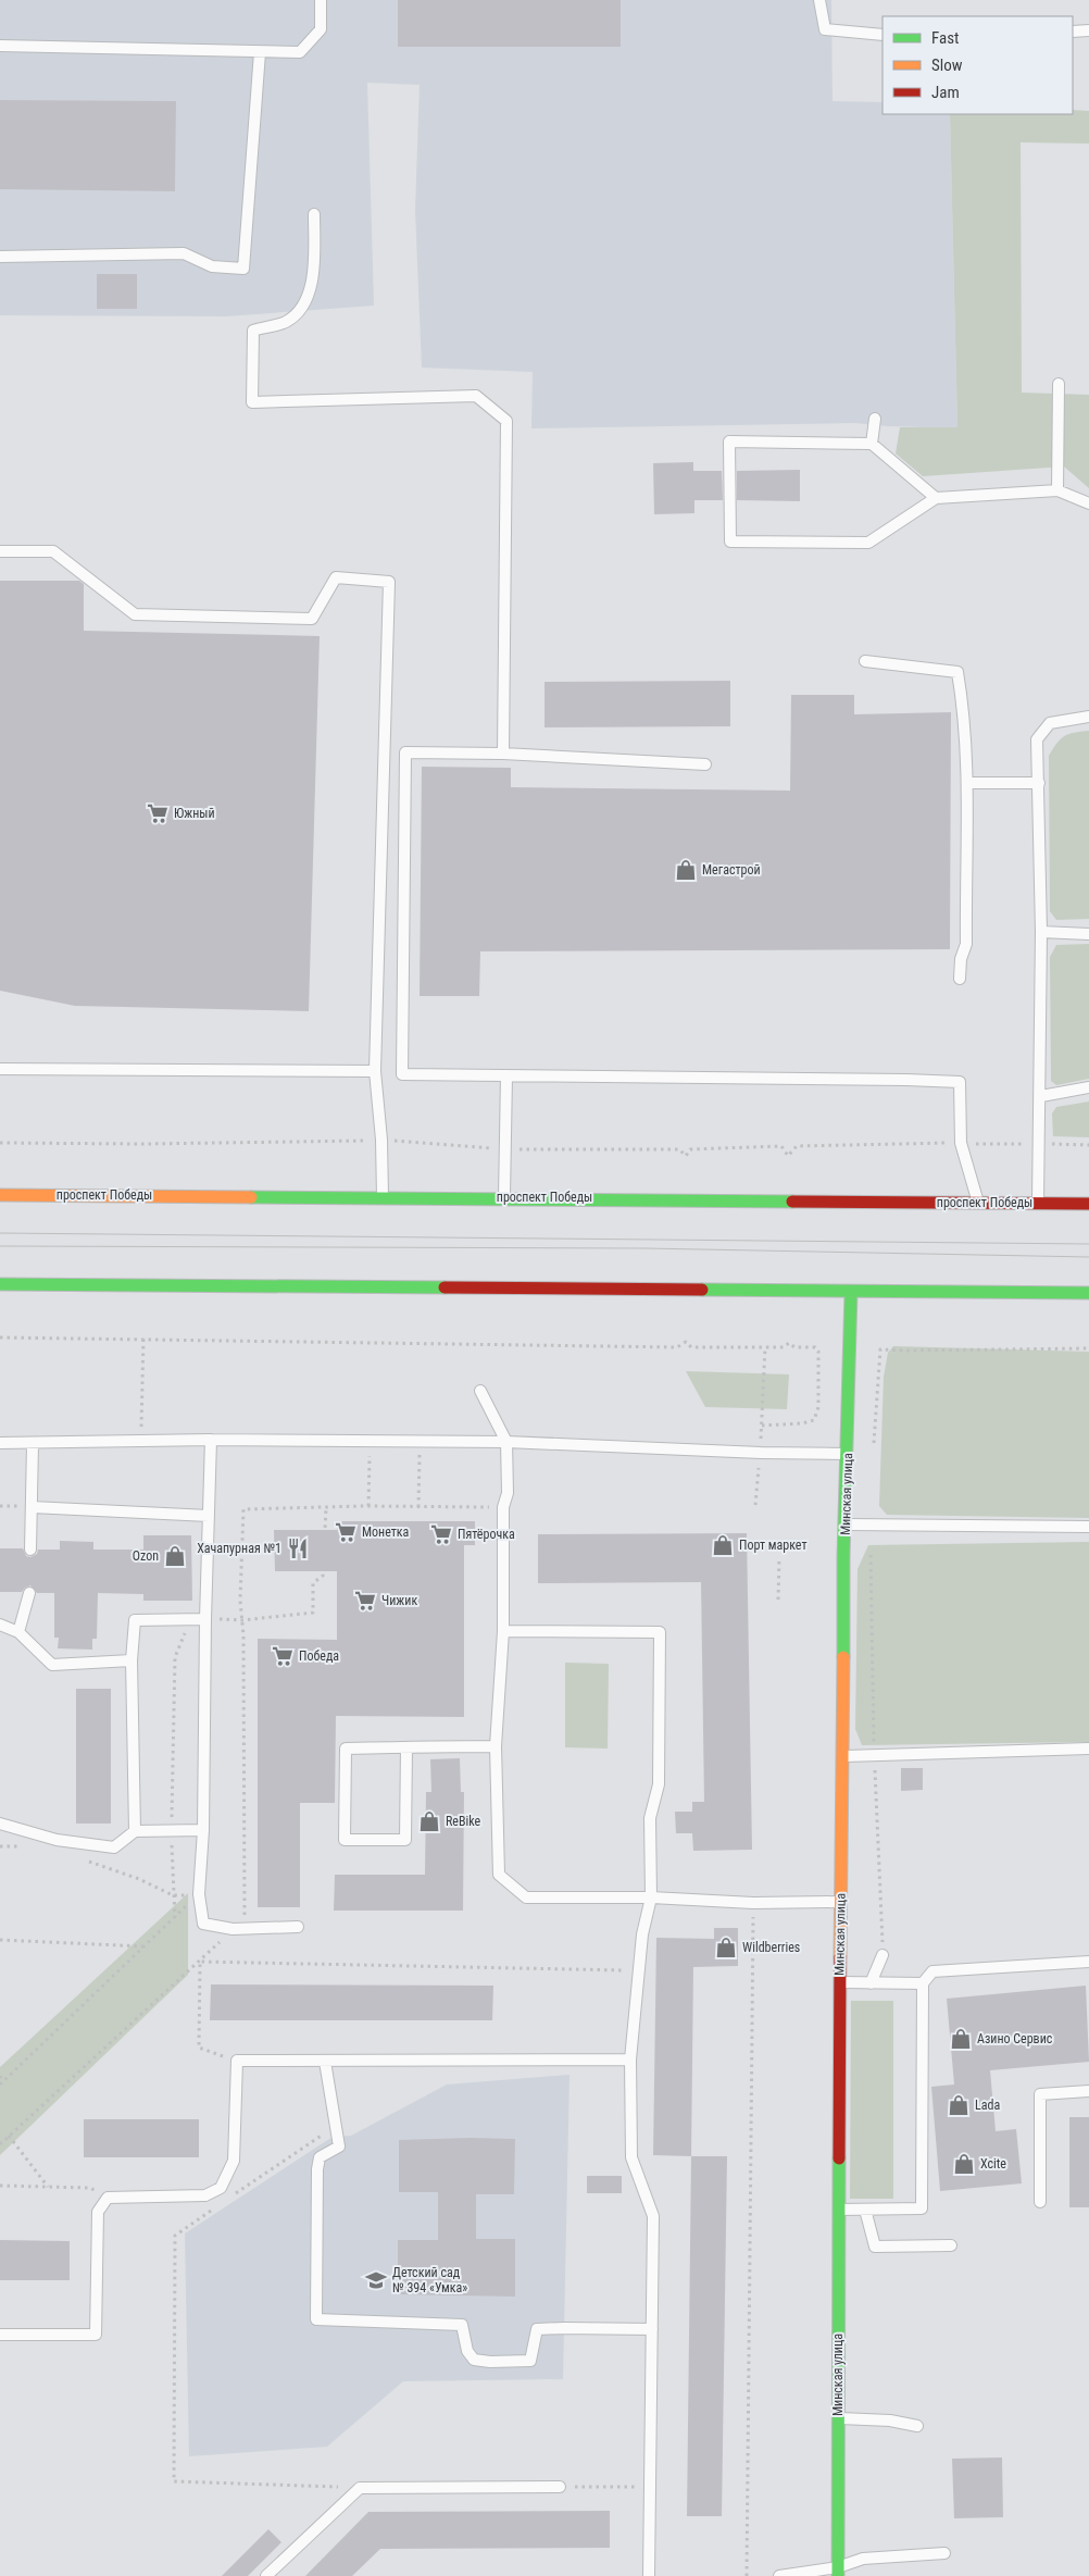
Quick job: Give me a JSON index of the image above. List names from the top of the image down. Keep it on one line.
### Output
{"streets":{"main road":["проспект Победы","Минская улица"]},"places":{"supermarket":["Южный","Монетка","Пятёрочка","Чижик","Победа"],"shop":["Мегастрой","Порт маркет","Ozon","ReBike","Wildberries","Азино Сервис","Lada","Xcite"],"restaurant":["Хачапурная №1"],"school or university":["Детский сад № 394 «Умка»"]},"legend":["Fast","Slow","Jam"]}
